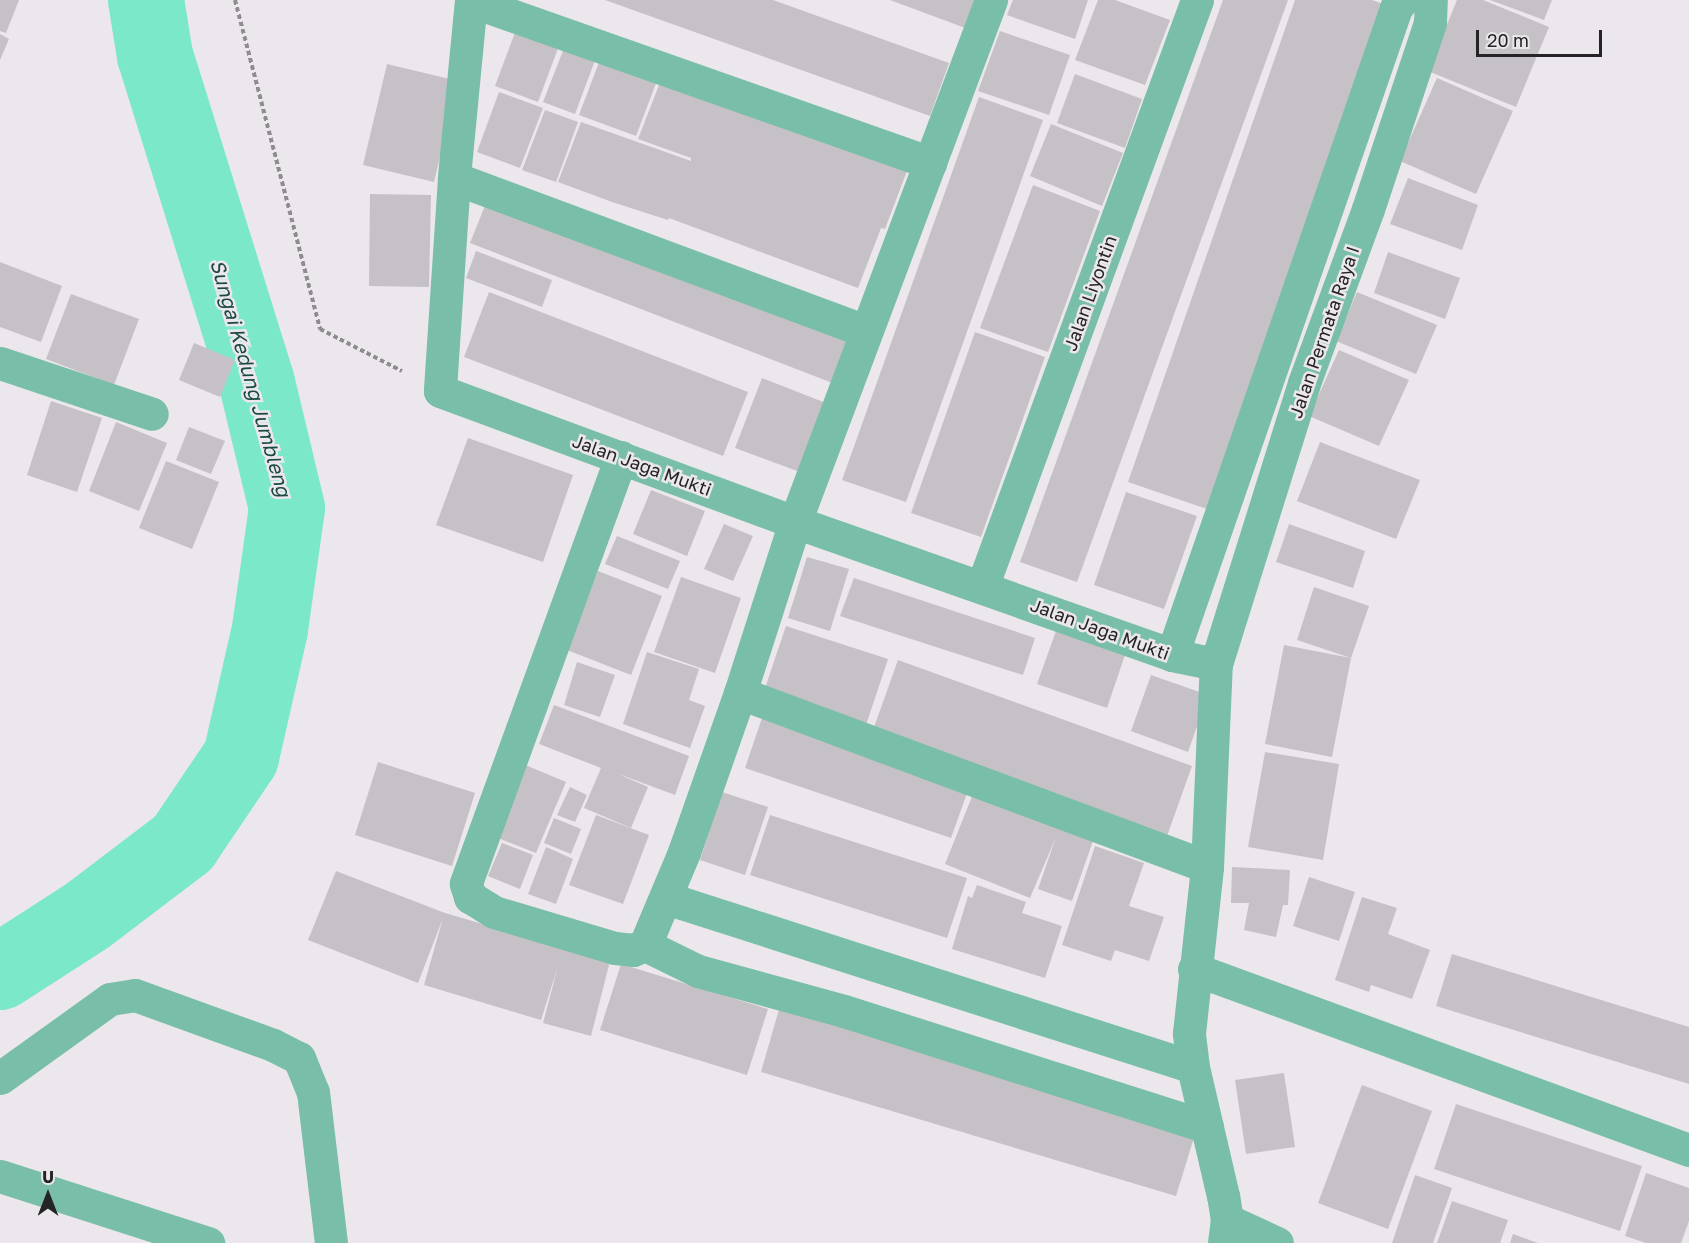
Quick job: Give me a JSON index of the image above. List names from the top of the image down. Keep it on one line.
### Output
{"streets":{"street":["Jalan Liyontin","Jalan Permata Raya I","Jalan Jaga Mukti"]},"crossings":[["Jalan Liyontin","Jalan Jaga Mukti"],["Jalan Permata Raya I","Jalan Jaga Mukti"]],"water":["Sungai Kedung Jumbleng"],"scale_bar":"20 m","north":"top"}
